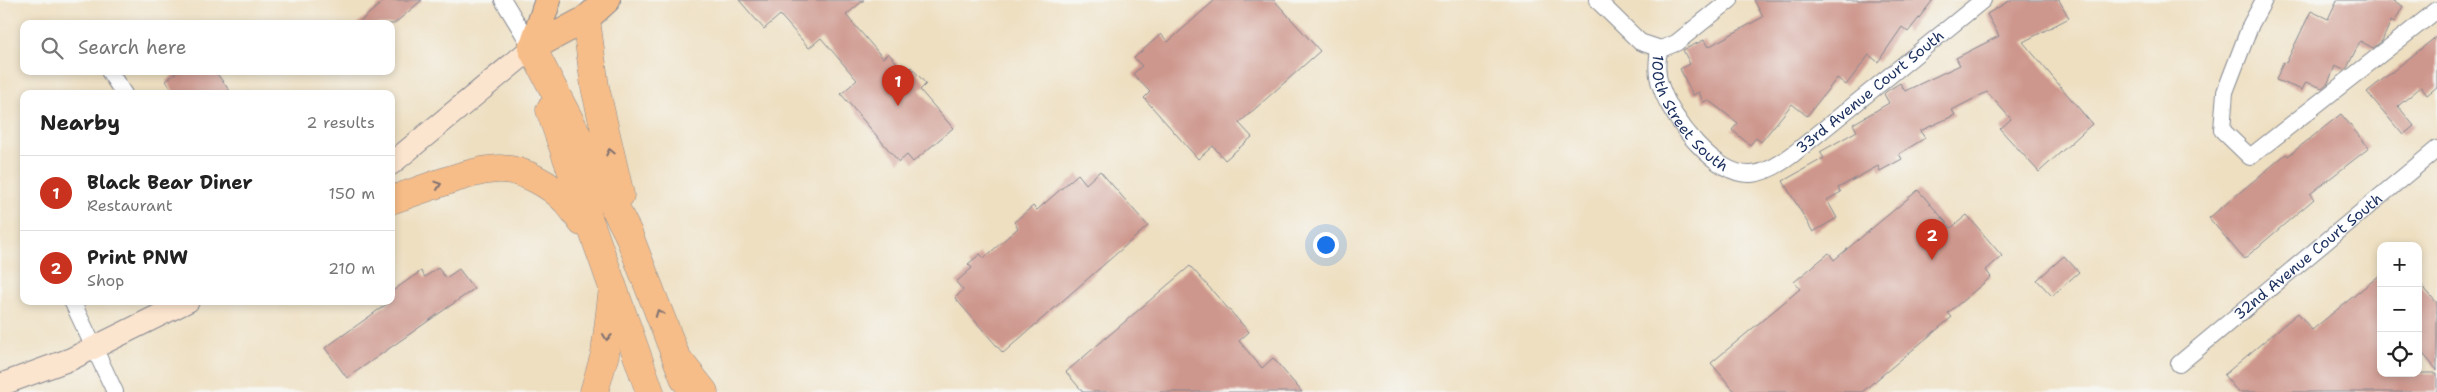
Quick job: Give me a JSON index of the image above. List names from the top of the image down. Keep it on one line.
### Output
{"streets":{"street":["33rd Avenue Court South","100th Street South","32nd Avenue Court South"]},"crossings":[["33rd Avenue Court South","100th Street South"]],"page":{"search":"Search here","pins":["1","2"],"heading":["Nearby","2 results"],"list":[{"mark":"1","name":"Black Bear Diner","note":"Restaurant","value":"150 m"},{"mark":"2","name":"Print PNW","note":"Shop","value":"210 m"}],"map_buttons":["+","−"]}}
